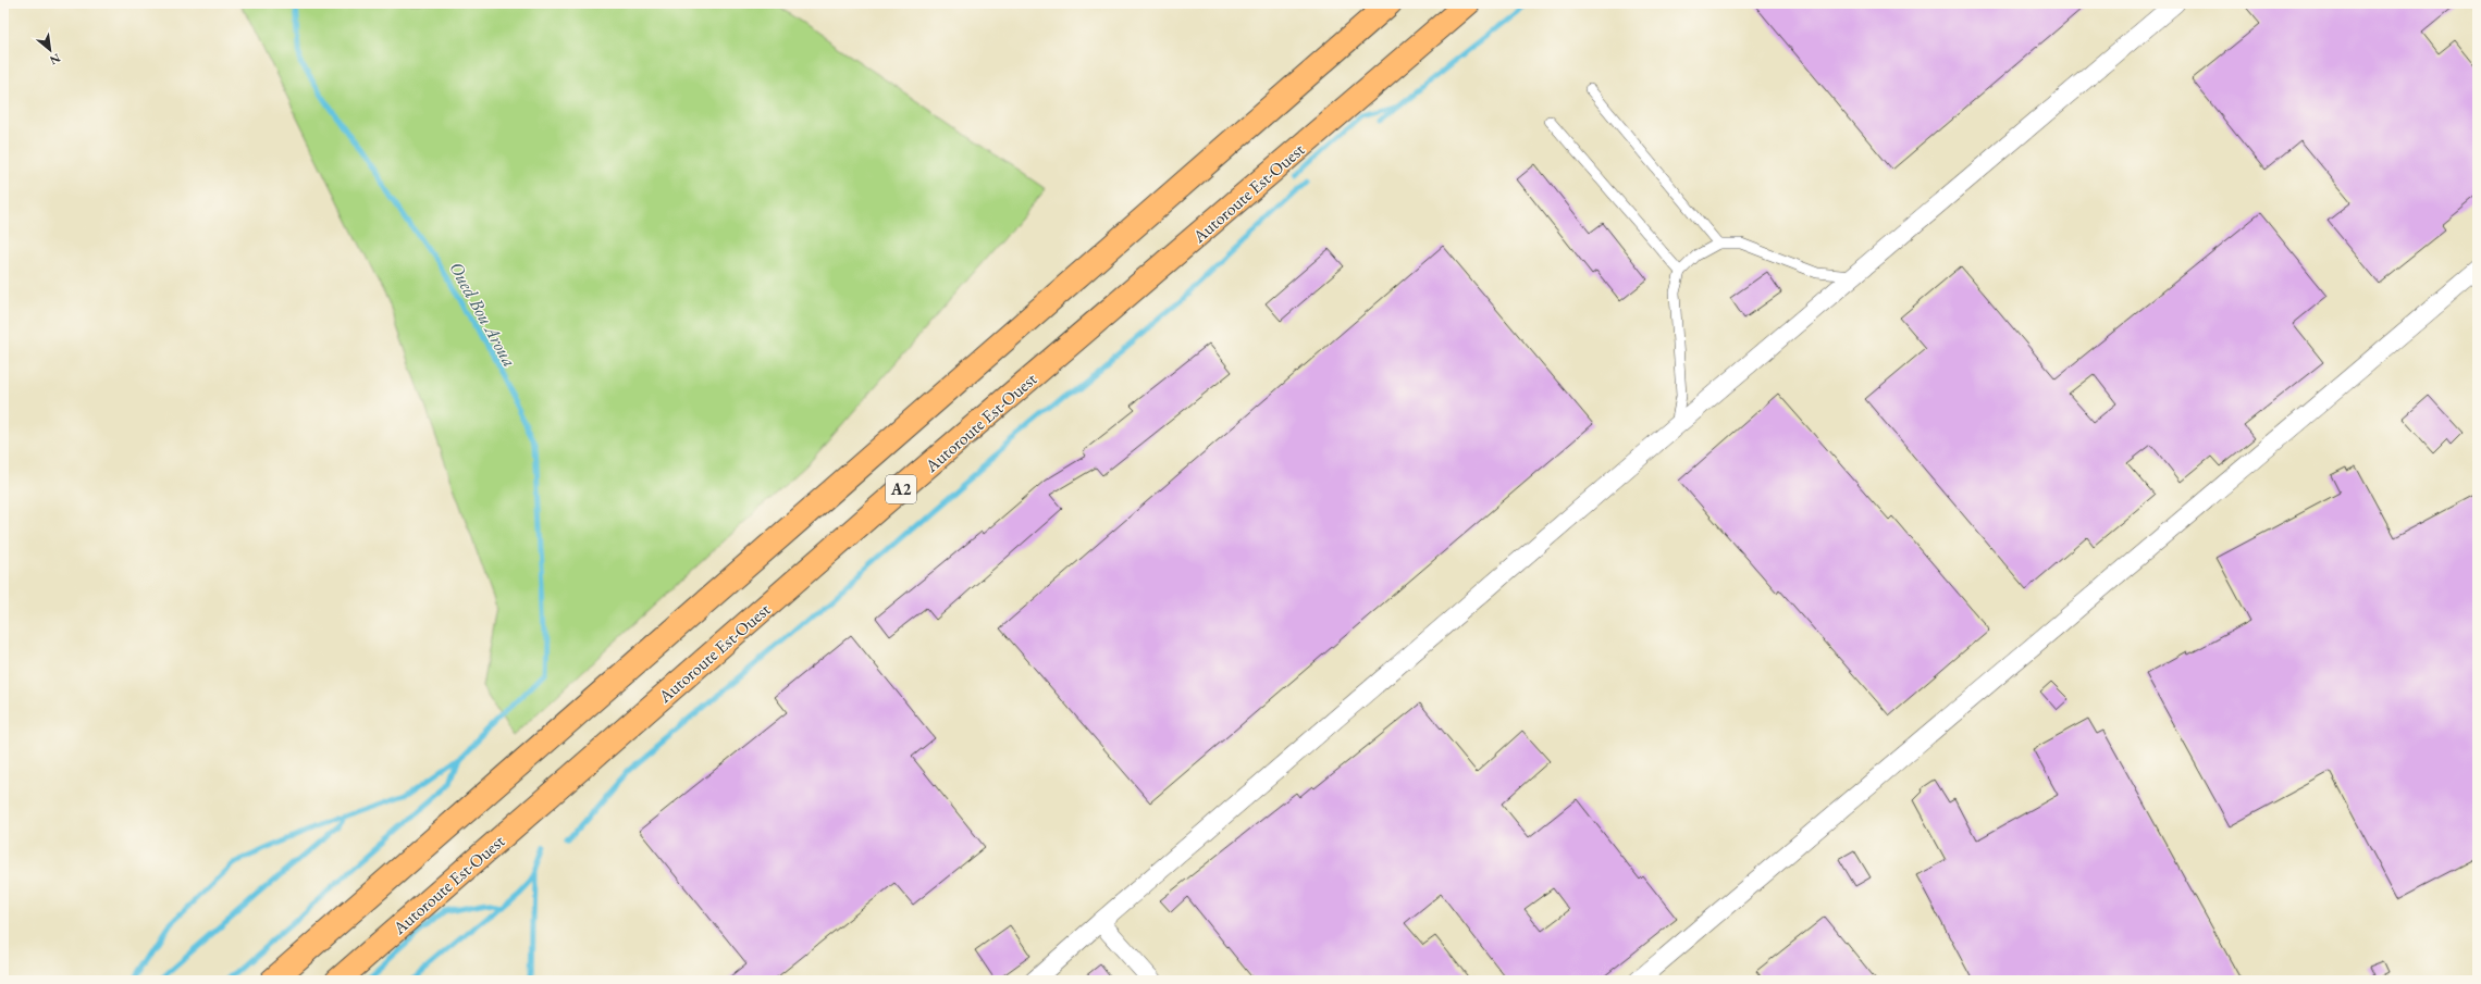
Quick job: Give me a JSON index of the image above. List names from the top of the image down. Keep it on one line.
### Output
{"streets":{"highway":["Autoroute Est-Ouest","A2"]},"water":["Oued Bou Aroua"],"north":"bottom right"}
